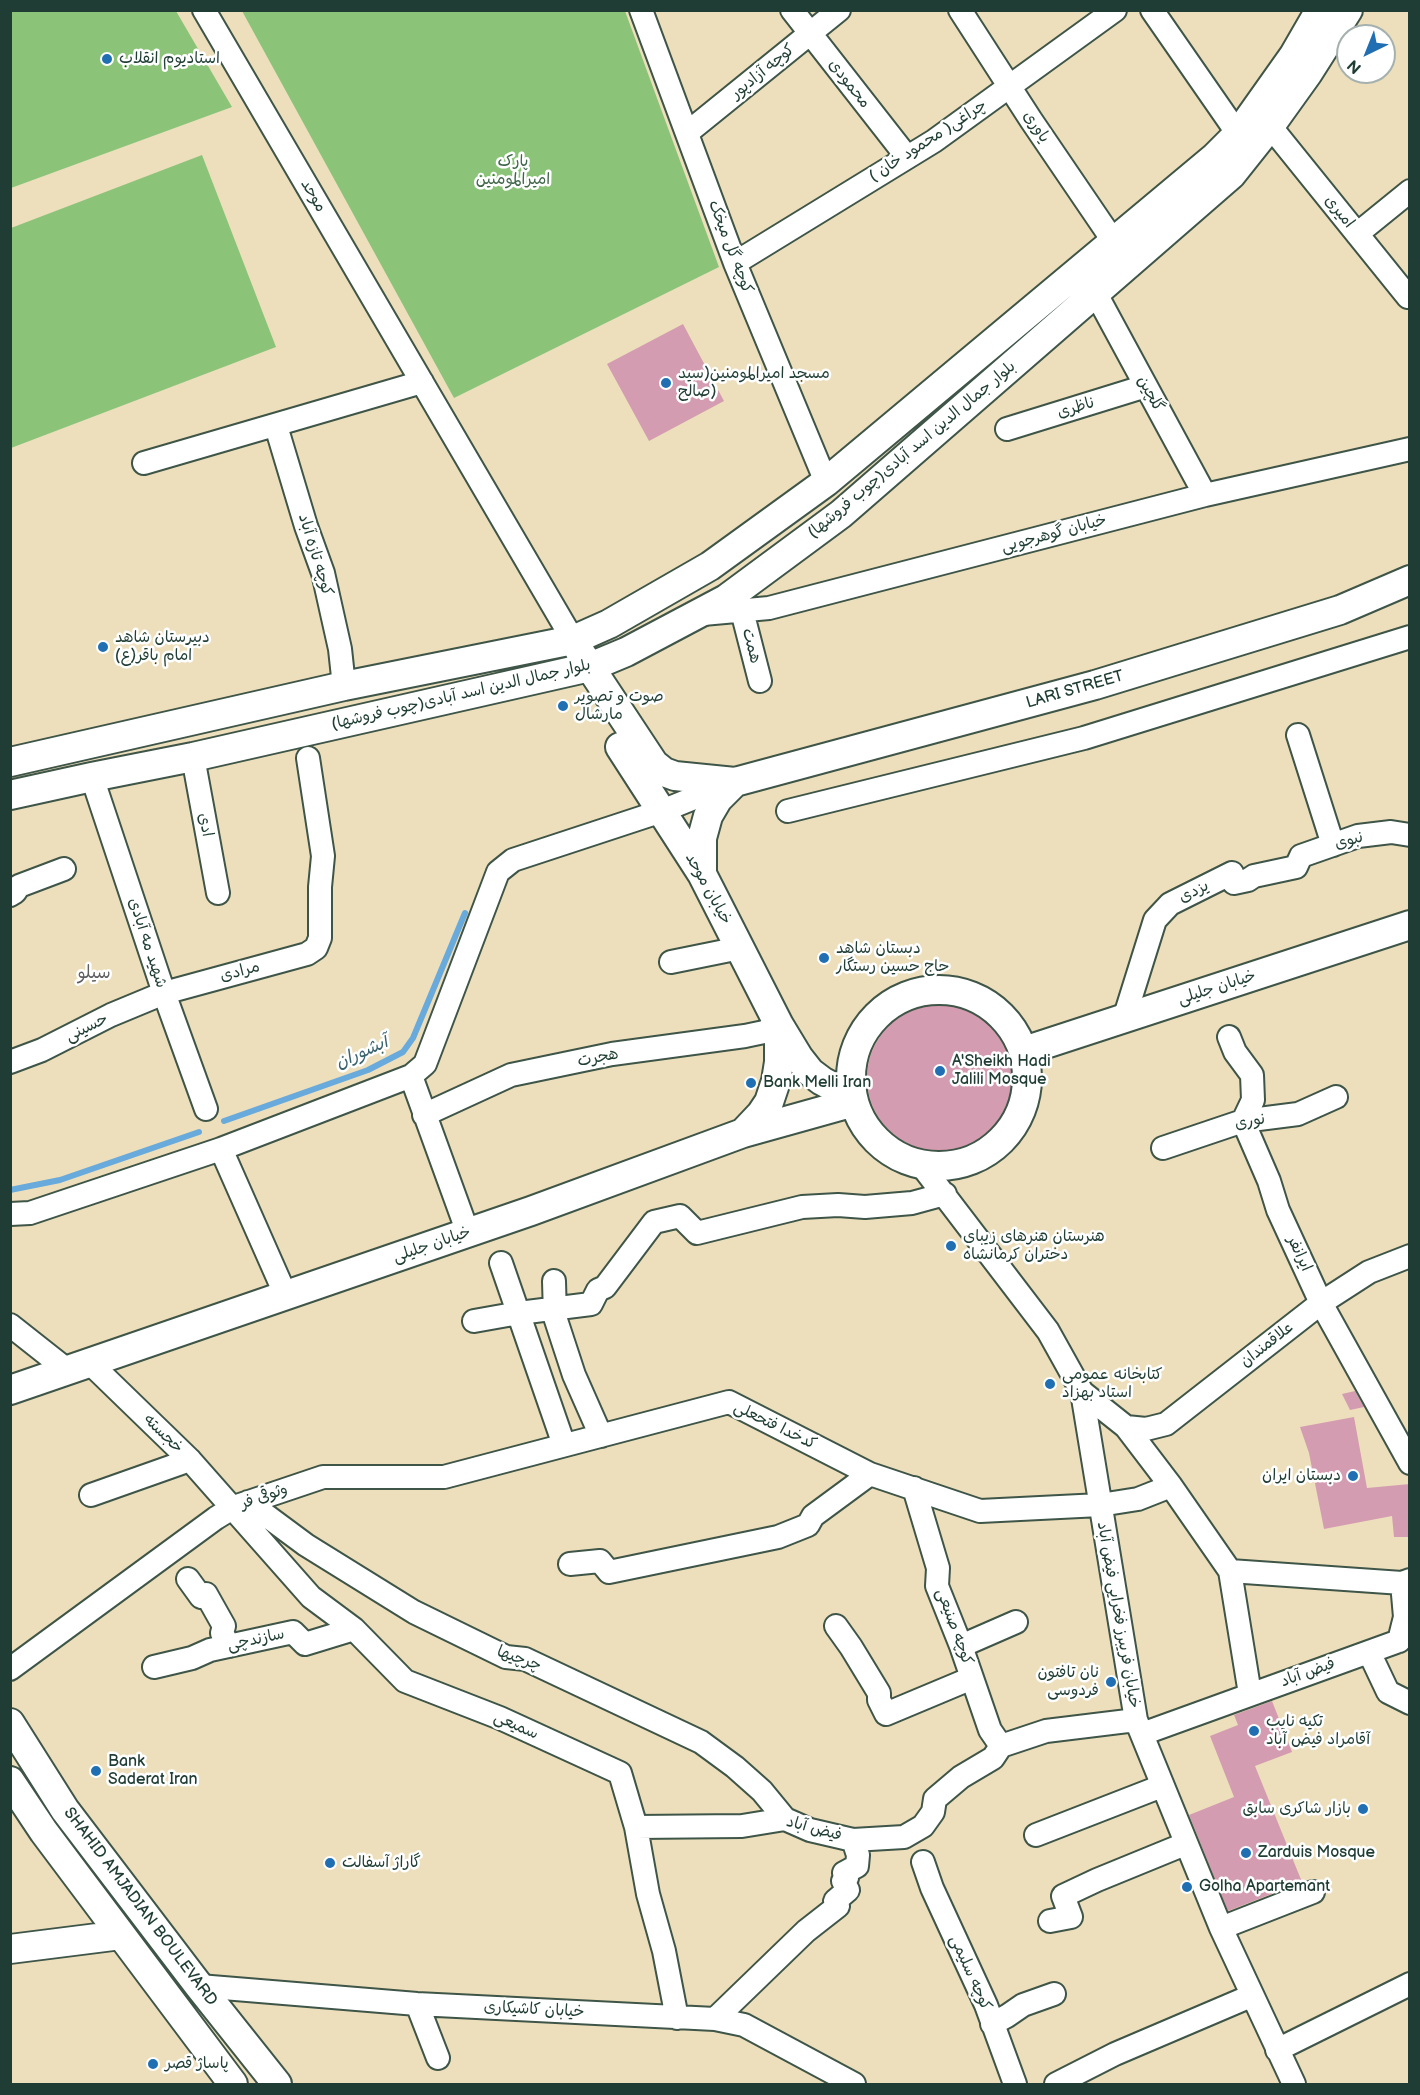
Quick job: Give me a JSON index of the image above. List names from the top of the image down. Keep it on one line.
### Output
{"streets":{"main road":["بلوار جمال الدین اسد آبادی(چوب فروشها)","LARI STREET","خیابان موحد","خیابان جلیلی","SHAHID AMJADIAN BOULEVARD"],"street":["کوچه آزادپور","محمودی","یاوری","چراغی( محمود خان )","موحد","امیری","کوچه گل میخک","گلچین","ناظری","خیابان گوهرجویی","کوچه تازه آباد","همت","ادی","نبوی","یزدی","شهید مه آبادی","مرادی","حسینی","هجرت","نوری","ایرانفر","علاقمندان","کدخدا فتحعلی","خجسته","وثوقی فر","خیابان فریبرز فخرایی فیض آباد","کوچه صنیعی","سازندچی","چرچیها","فیض آباد","سمیعی","کوچه سلیمی","خیابان کاشیکاری"]},"crossings":[["کوچه آزادپور","محمودی"],["کوچه آزادپور","کوچه گل میخک"],["محمودی","چراغی( محمود خان )"],["یاوری","چراغی( محمود خان )"],["یاوری","بلوار جمال الدین اسد آبادی(چوب فروشها)"],["چراغی( محمود خان )","کوچه گل میخک"],["موحد","بلوار جمال الدین اسد آبادی(چوب فروشها)"],["امیری","بلوار جمال الدین اسد آبادی(چوب فروشها)"],["کوچه گل میخک","بلوار جمال الدین اسد آبادی(چوب فروشها)"],["گلچین","ناظری"],["گلچین","بلوار جمال الدین اسد آبادی(چوب فروشها)"],["گلچین","خیابان گوهرجویی"],["بلوار جمال الدین اسد آبادی(چوب فروشها)","خیابان گوهرجویی"],["بلوار جمال الدین اسد آبادی(چوب فروشها)","کوچه تازه آباد"],["بلوار جمال الدین اسد آبادی(چوب فروشها)","ادی"],["بلوار جمال الدین اسد آبادی(چوب فروشها)","خیابان موحد"],["بلوار جمال الدین اسد آبادی(چوب فروشها)","شهید مه آبادی"],["خیابان گوهرجویی","همت"],["نبوی","یزدی"],["خیابان موحد","خیابان جلیلی"],["خیابان موحد","هجرت"],["خیابان موحد","خیابان فریبرز فخرایی فیض آباد"],["یزدی","خیابان جلیلی"],["شهید مه آبادی","مرادی"],["شهید مه آبادی","حسینی"],["مرادی","حسینی"],["خیابان جلیلی","خجسته"],["خیابان جلیلی","خیابان فریبرز فخرایی فیض آباد"],["نوری","ایرانفر"],["ایرانفر","علاقمندان"],["کدخدا فتحعلی","وثوقی فر"],["کدخدا فتحعلی","خیابان فریبرز فخرایی فیض آباد"],["کدخدا فتحعلی","کوچه صنیعی"],["خجسته","وثوقی فر"],["خجسته","چرچیها"],["خجسته","سمیعی"],["وثوقی فر","چرچیها"],["وثوقی فر","سمیعی"],["خیابان فریبرز فخرایی فیض آباد","فیض آباد"],["کوچه صنیعی","فیض آباد"],["سازندچی","سمیعی"],["چرچیها","فیض آباد"],["چرچیها","سمیعی"],["فیض آباد","سمیعی"],["سمیعی","خیابان کاشیکاری"],["SHAHID AMJADIAN BOULEVARD","خیابان کاشیکاری"]],"districts":["سیلو"],"water":["آبشوران"],"parks":["پارک امیرالمومنین"],"places":["استادیوم انقلاب","مسجد امیرالمومنین(سید صالح)","دبیرستان شاهد امام باقر(ع)","صوت و تصویر مارشال","دبستان شاهد حاج حسین رستگار","A'Sheikh Hadi Jalili Mosque","Bank Melli Iran","هنرستان هنرهای زیبای دختران کرمانشاه","کتابخانه عمومی استاد بهزاد","دبستان ایران","نان تافتون فردوسی","تکیه نایب آقامراد فیض آباد","Bank Saderat Iran","بازار شاکری سابق","Zarduis Mosque","گاراژ آسفالت","Golha Apartemant","پاساژ قصر"],"north":"bottom left"}
